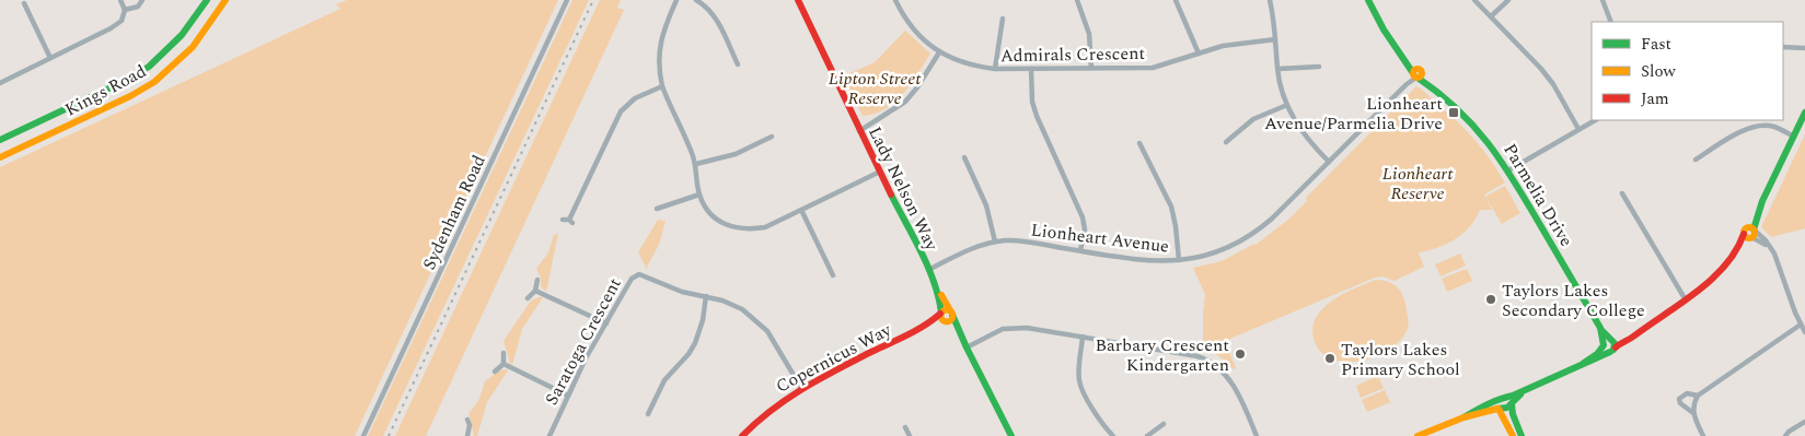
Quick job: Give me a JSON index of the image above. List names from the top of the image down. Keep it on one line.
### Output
{"streets":{"street":["Admirals Crescent","Kings Road","Lady Nelson Way","Parmelia Drive","Sydenham Road","Lionheart Avenue","Saratoga Crescent","Copernicus Way"]},"crossings":[["Lady Nelson Way","Lionheart Avenue"],["Lady Nelson Way","Copernicus Way"],["Parmelia Drive","Lionheart Avenue"],["Saratoga Crescent","Copernicus Way"]],"parks":["Lipton Street Reserve","Lionheart Reserve"],"places":{"transit":["Lionheart Avenue/Parmelia Drive"],"other":["Taylors Lakes Secondary College","Barbary Crescent Kindergarten","Taylors Lakes Primary School"]},"legend":["Fast","Slow","Jam"]}
